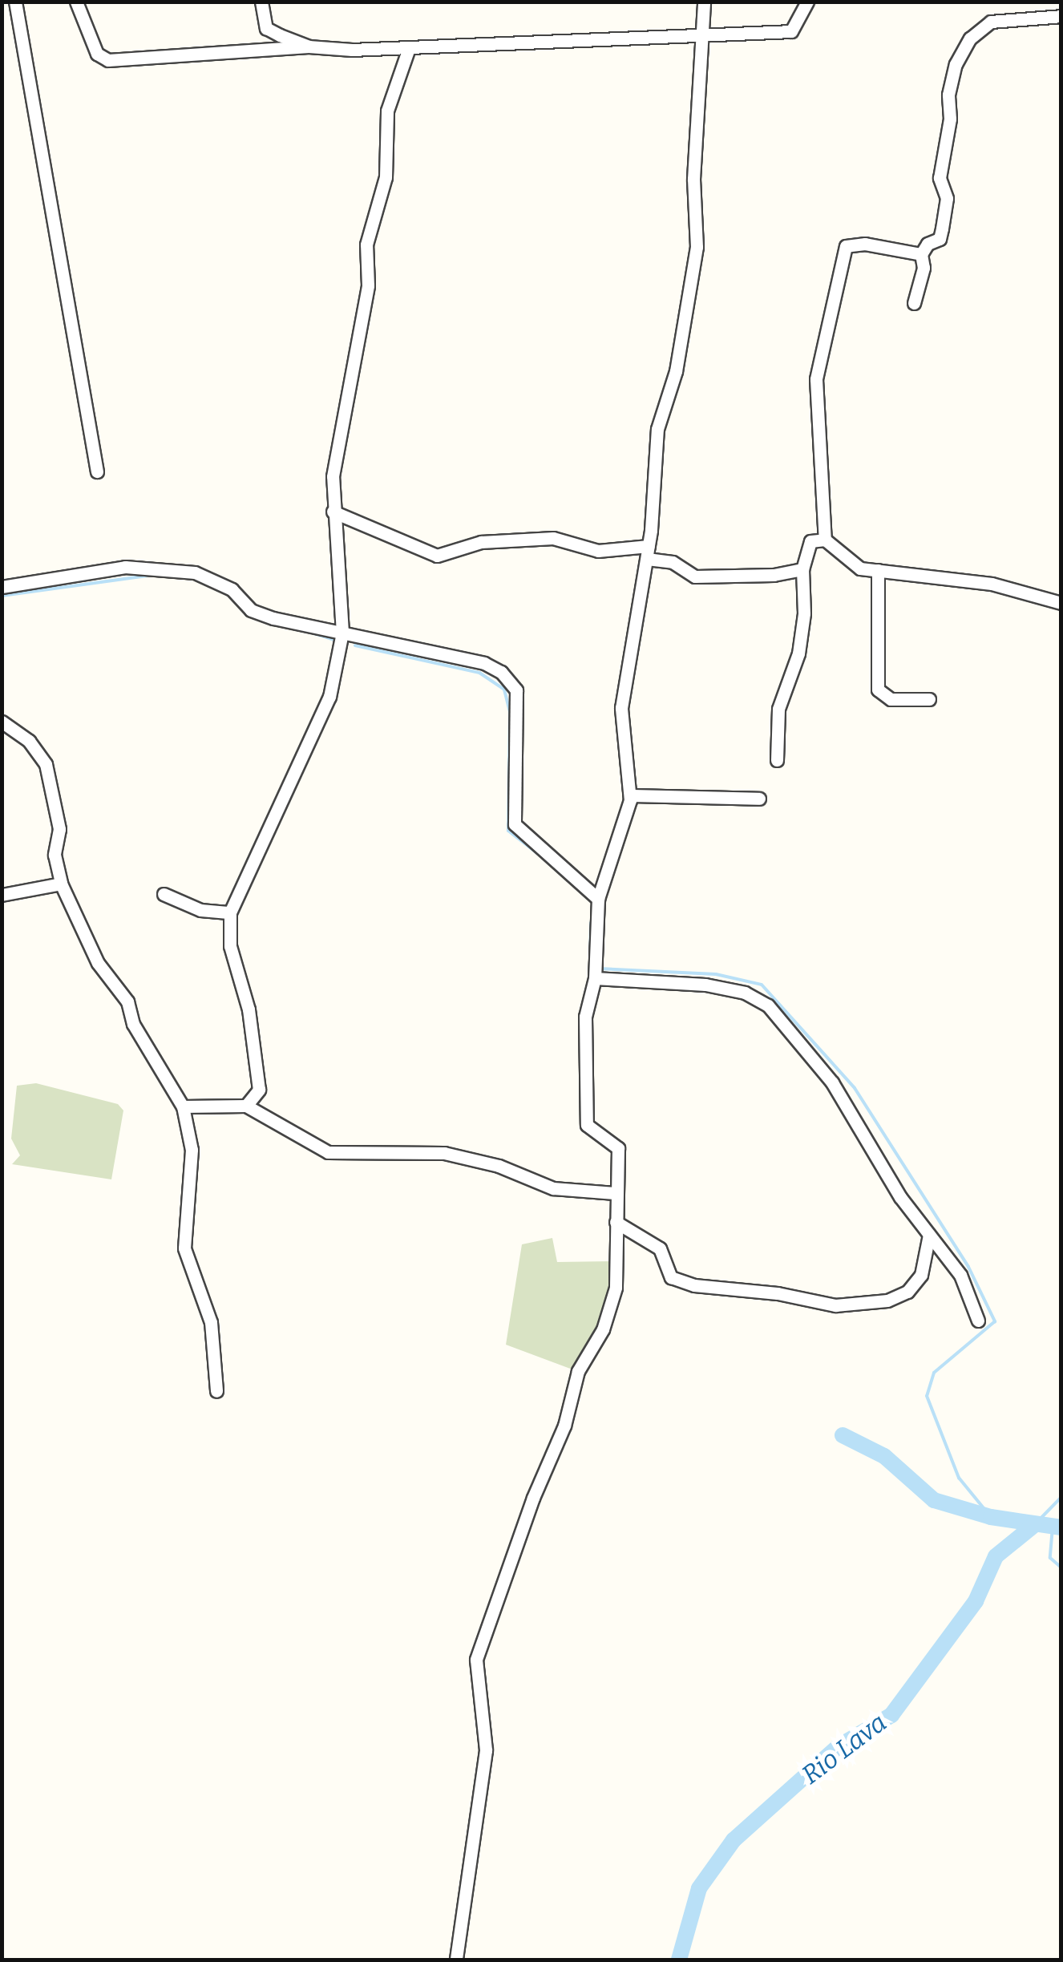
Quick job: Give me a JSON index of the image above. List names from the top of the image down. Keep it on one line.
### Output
{"water":["Rio Lava"]}
